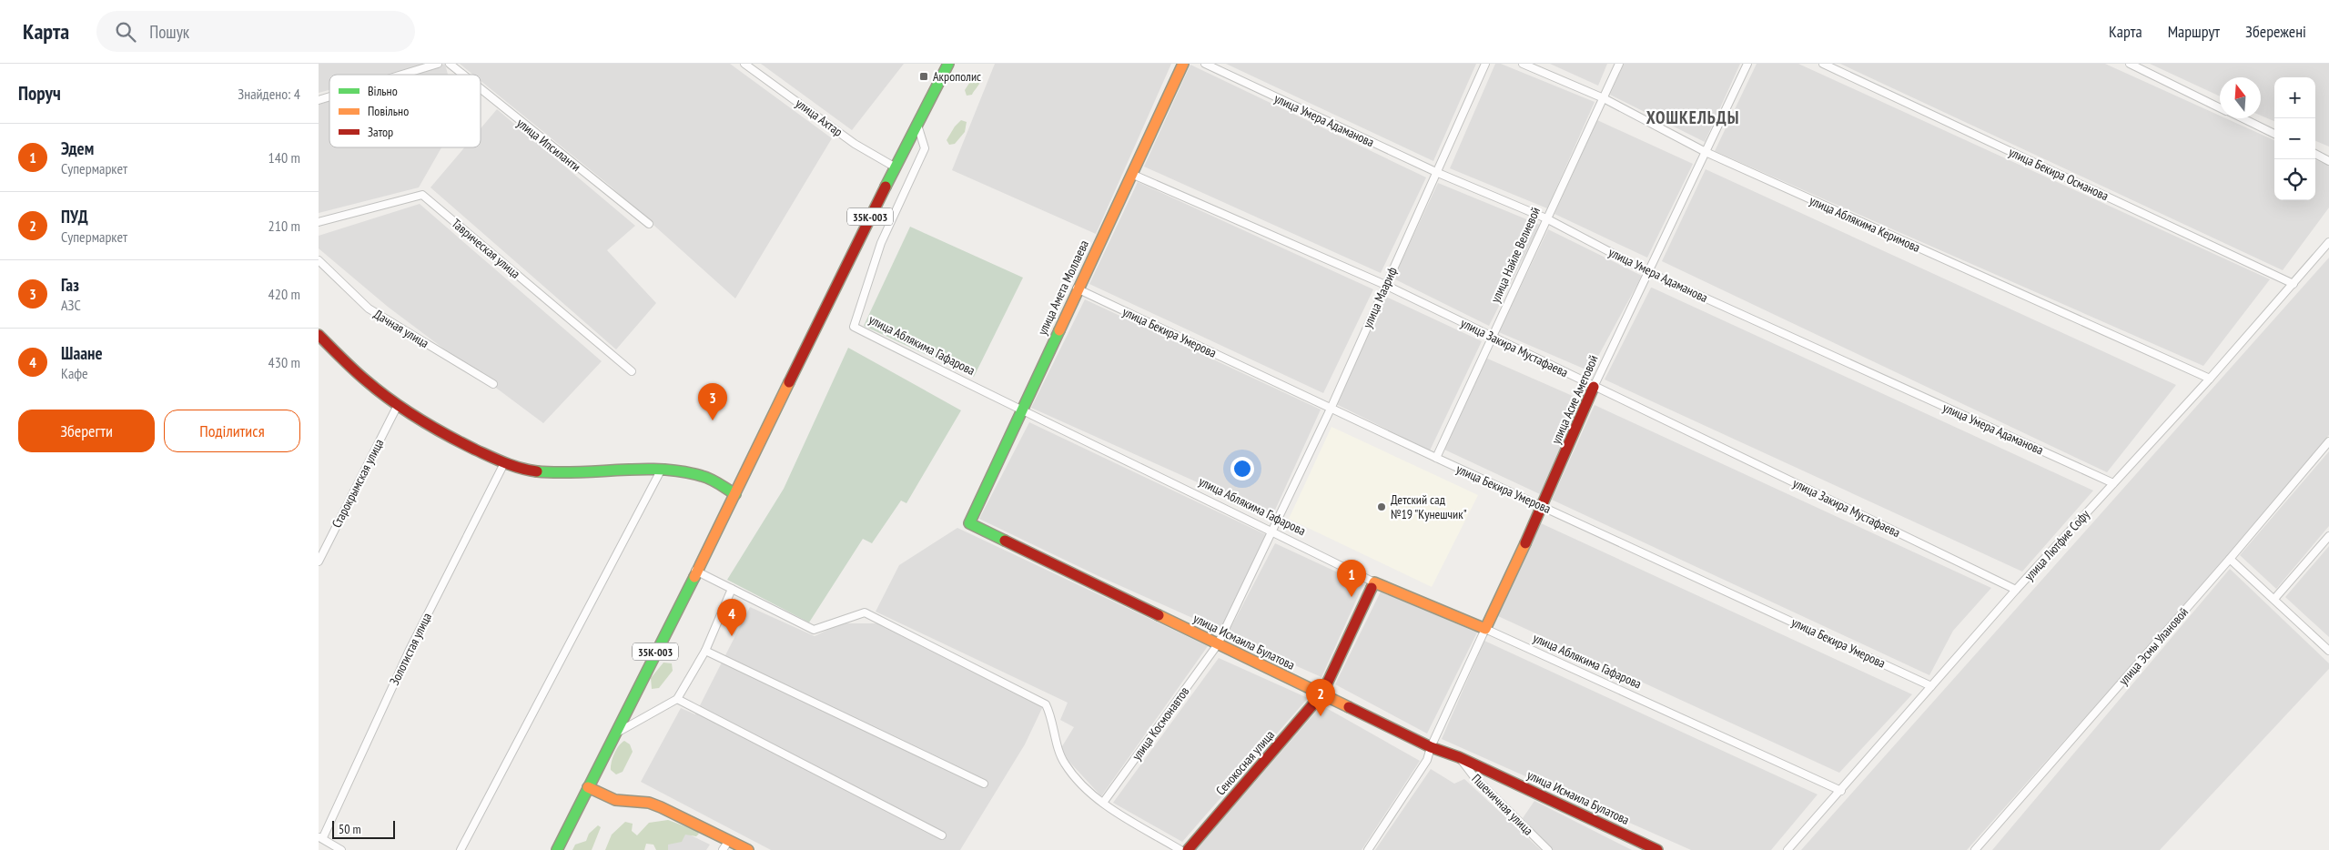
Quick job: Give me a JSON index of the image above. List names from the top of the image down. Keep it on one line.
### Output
{"streets":{"street":["улица Ахтар","улица Умера Адаманова","улица Ипсиланти","улица Бекира Османова","35К-003","улица Аблякима Керимова","Таврическая улица","улица Найле Велиевой","улица Амета Моллаева","улица Маариф","Дачная улица","улица Бекира Умерова","улица Аблякима Гафарова","улица Закира Мустафаева","улица Асие Аметовой","Старокрымская улица","улица Лютфие Софу","улица Исмаила Булатова","улица Эсмы Улановой","Золотистая улица","улица Космонавтов","Сенокосная улица","Пшеничная улица"]},"crossings":[["улица Ахтар","35К-003"],["улица Умера Адаманова","улица Найле Велиевой"],["улица Умера Адаманова","улица Маариф"],["улица Умера Адаманова","улица Асие Аметовой"],["улица Умера Адаманова","улица Лютфие Софу"],["улица Бекира Османова","улица Лютфие Софу"],["35К-003","улица Аблякима Гафарова"],["улица Аблякима Керимова","улица Найле Велиевой"],["улица Аблякима Керимова","улица Асие Аметовой"],["улица Аблякима Керимова","улица Лютфие Софу"],["улица Найле Велиевой","улица Бекира Умерова"],["улица Найле Велиевой","улица Закира Мустафаева"],["улица Амета Моллаева","улица Бекира Умерова"],["улица Амета Моллаева","улица Аблякима Гафарова"],["улица Амета Моллаева","улица Закира Мустафаева"],["улица Амета Моллаева","улица Исмаила Булатова"],["улица Маариф","улица Бекира Умерова"],["улица Маариф","улица Аблякима Гафарова"],["улица Маариф","улица Закира Мустафаева"],["улица Маариф","улица Космонавтов"],["улица Бекира Умерова","улица Асие Аметовой"],["улица Бекира Умерова","улица Лютфие Софу"],["улица Аблякима Гафарова","улица Асие Аметовой"],["улица Аблякима Гафарова","улица Лютфие Софу"],["улица Аблякима Гафарова","улица Космонавтов"],["улица Закира Мустафаева","улица Асие Аметовой"],["улица Закира Мустафаева","улица Лютфие Софу"],["улица Асие Аметовой","улица Исмаила Булатова"],["улица Исмаила Булатова","улица Космонавтов"],["улица Исмаила Булатова","Сенокосная улица"],["улица Исмаила Булатова","Пшеничная улица"]],"districts":["ХОШКЕЛЬДЫ"],"places":{"transit":["Акрополис"],"other":["Детский сад №19 \"Кунешчик\""]},"legend":["Вільно","Повільно","Затор"],"scale_bar":"50 m","north":"top","page":{"header":"Карта","search":"Пошук","nav":["Карта","Маршрут","Збережені"],"heading":["Поруч","Знайдено: 4"],"map_buttons":["+","−"],"list":[{"mark":"1","name":"Эдем","note":"Супермаркет","value":"140 m"},{"mark":"2","name":"ПУД","note":"Супермаркет","value":"210 m"},{"mark":"3","name":"Газ","note":"АЗС","value":"420 m"},{"mark":"4","name":"Шаане","note":"Кафе","value":"430 m"}],"pins":["3","1","4","2"],"buttons":["Зберегти","Поділитися"],"scale":"50 m"}}
